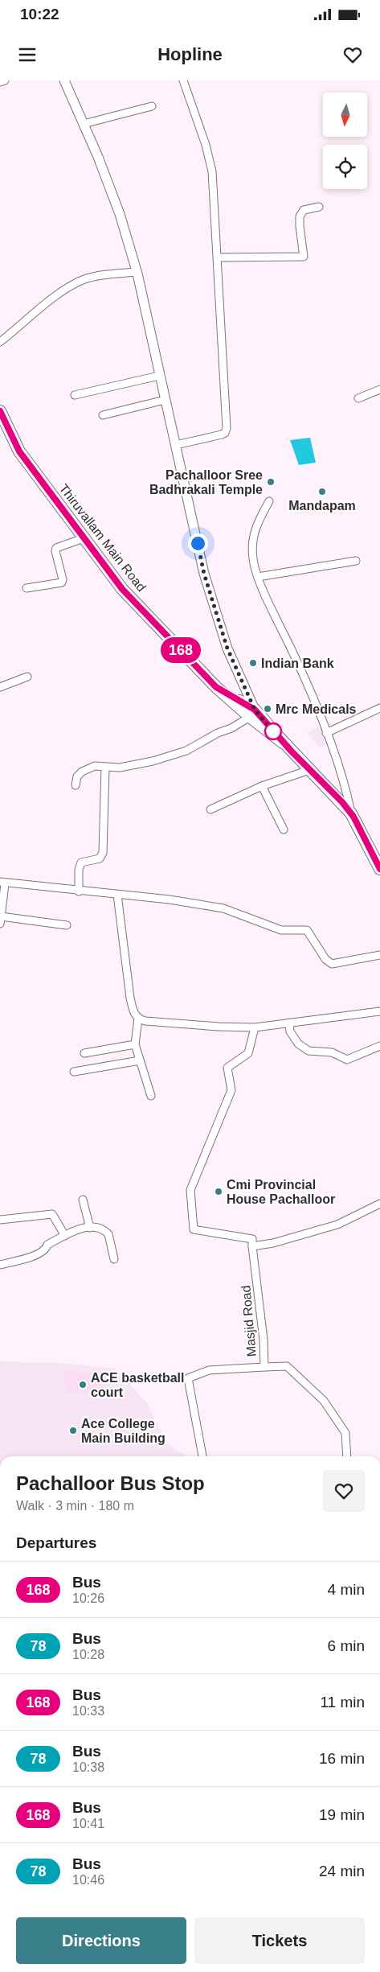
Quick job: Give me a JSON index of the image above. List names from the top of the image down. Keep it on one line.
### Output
{"streets":{"main road":["Thiruvallam Main Road"],"street":["Masjid Road"]},"places":["Pachalloor Sree Badhrakali Temple","Mandapam","Indian Bank","Mrc Medicals","Cmi Provincial House Pachalloor","ACE basketball court","Ace College Main Building"],"lines":["bus line 168"],"north":"bottom","page":{"status":"10:22","header":"Hopline","on_map":"168","heading":[["Pachalloor Bus Stop","Walk · 3 min · 180 m"],"Departures"],"list":[{"mark":"168","name":"Bus","note":"10:26","value":"4 min"},{"mark":"78","name":"Bus","note":"10:28","value":"6 min"},{"mark":"168","name":"Bus","note":"10:33","value":"11 min"},{"mark":"78","name":"Bus","note":"10:38","value":"16 min"},{"mark":"168","name":"Bus","note":"10:41","value":"19 min"},{"mark":"78","name":"Bus","note":"10:46","value":"24 min"}],"buttons":["Directions","Tickets"]}}
